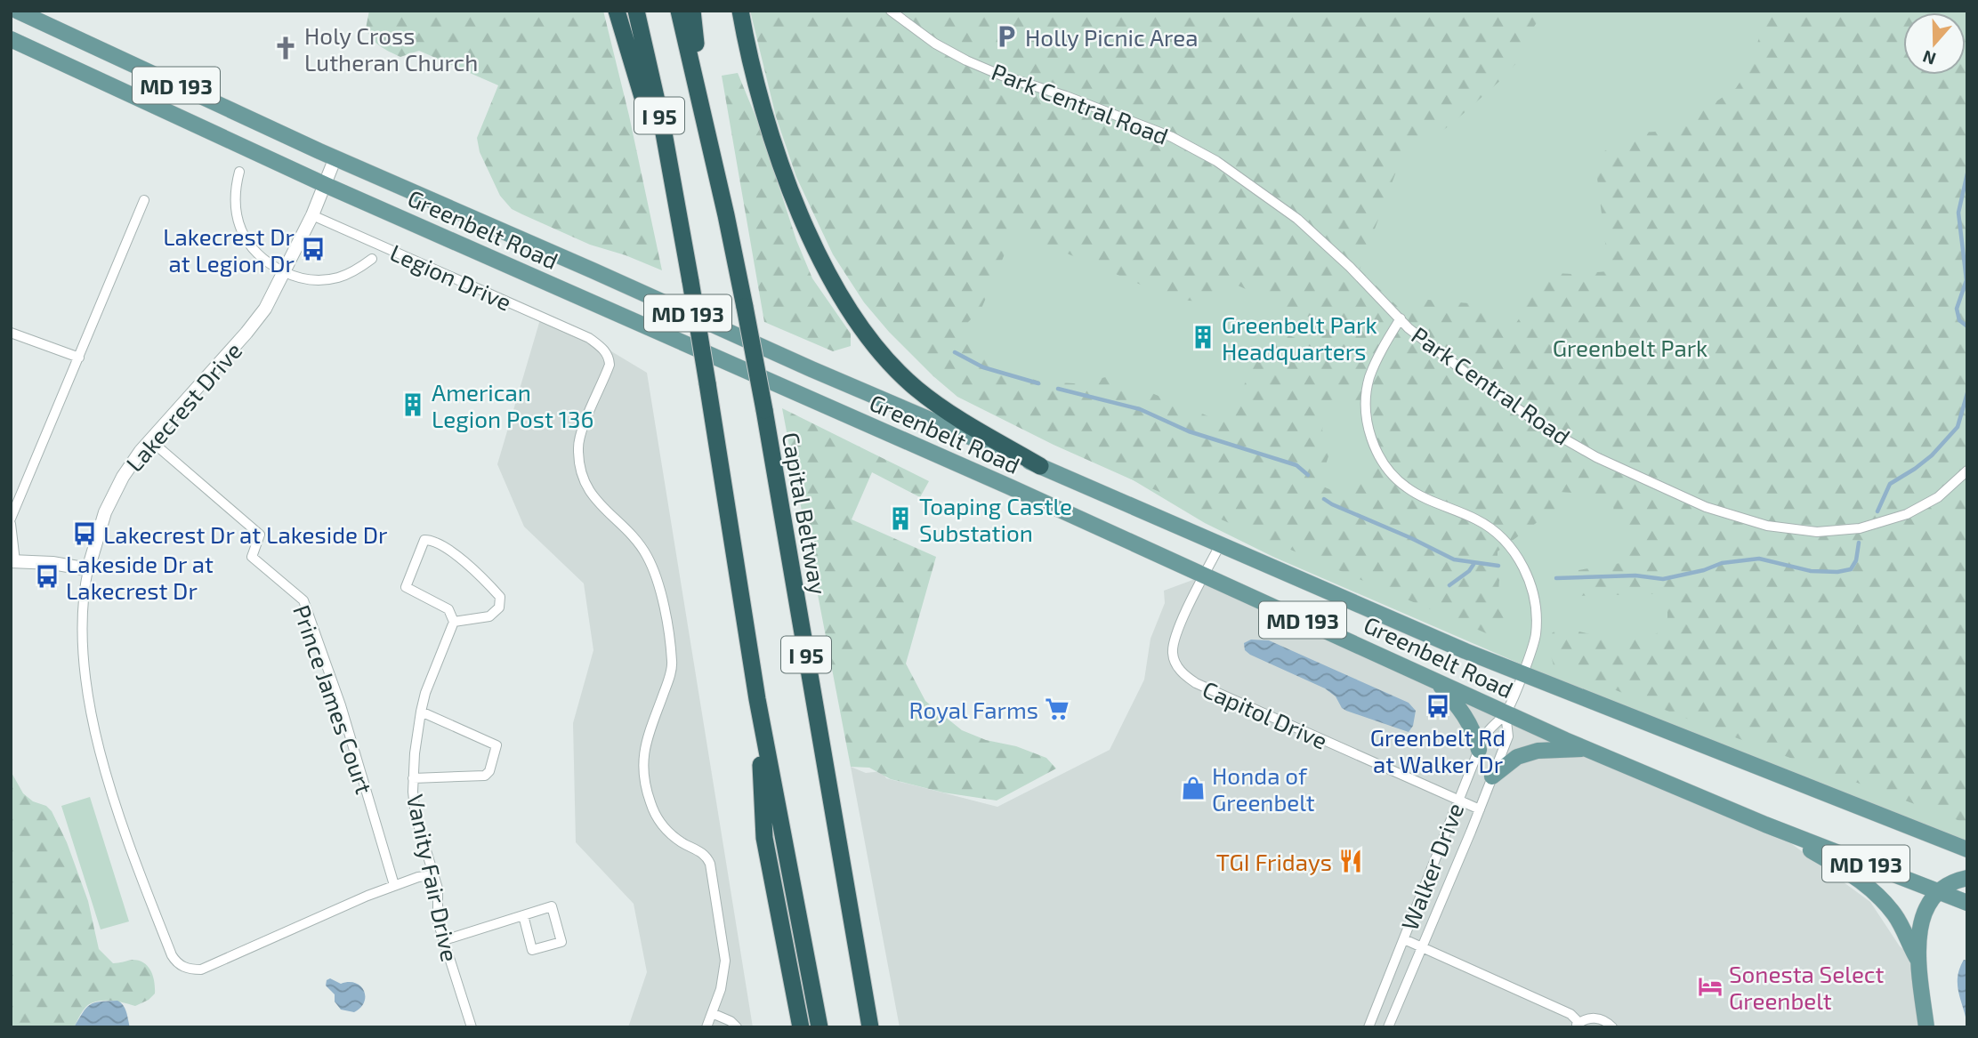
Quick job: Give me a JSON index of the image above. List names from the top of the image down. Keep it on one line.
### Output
{"streets":{"highway":["I 95","Capital Beltway"],"main road":["MD 193","Greenbelt Road"],"street":["Park Central Road","Legion Drive","Lakecrest Drive","Prince James Court","Capitol Drive","Walker Drive","Vanity Fair Drive"]},"crossings":[["Park Central Road","Walker Drive"],["Greenbelt Road","Lakecrest Drive"],["Greenbelt Road","Capitol Drive"],["Greenbelt Road","Walker Drive"],["Legion Drive","Lakecrest Drive"],["Lakecrest Drive","Prince James Court"],["Capitol Drive","Walker Drive"]],"parks":["Greenbelt Park"],"places":{"parking":["Holly Picnic Area"],"church":["Holy Cross Lutheran Church"],"bus stop":["Lakecrest Dr at Legion Dr","Lakecrest Dr at Lakeside Dr","Lakeside Dr at Lakecrest Dr","Greenbelt Rd at Walker Dr"],"building":["Greenbelt Park Headquarters","American Legion Post 136","Toaping Castle Substation"],"supermarket":["Royal Farms"],"shop":["Honda of Greenbelt"],"restaurant":["TGI Fridays"],"hotel":["Sonesta Select Greenbelt"]},"north":"bottom"}
